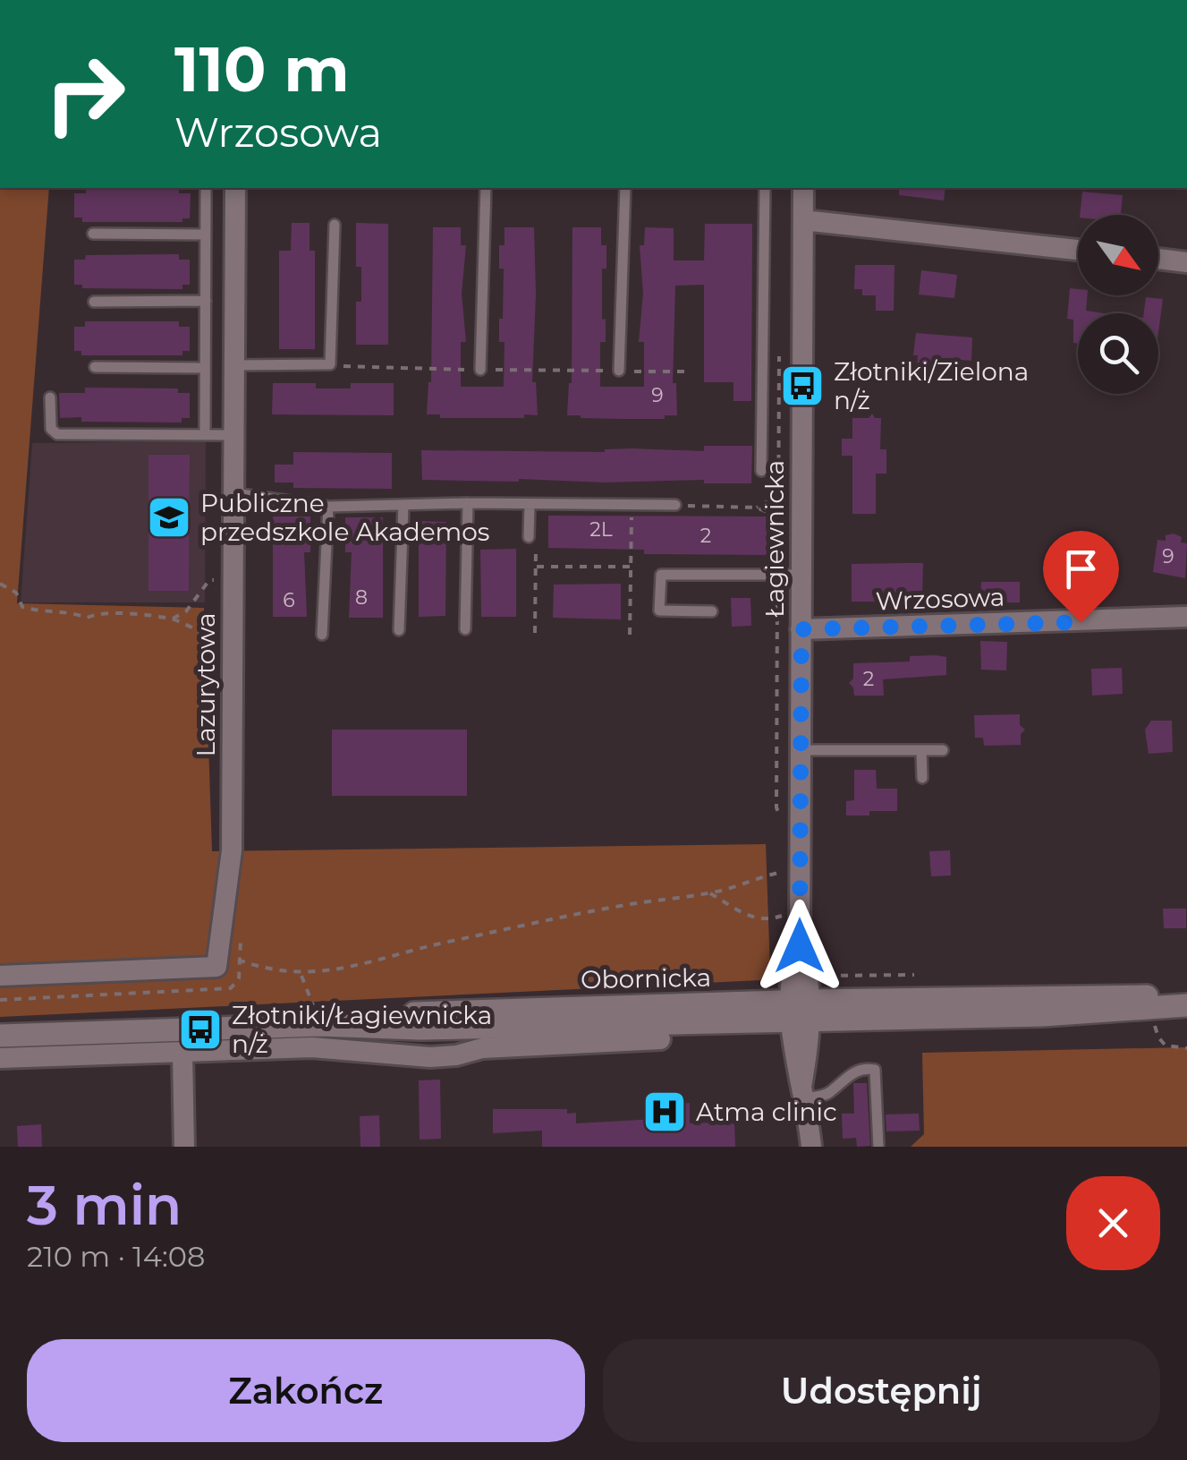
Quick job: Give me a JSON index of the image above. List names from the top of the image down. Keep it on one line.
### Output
{"streets":{"main road":["Obornicka"],"street":["Łagiewnicka","Wrzosowa","Lazurytowa"]},"crossings":[["Łagiewnicka","Wrzosowa"],["Łagiewnicka","Obornicka"]],"places":{"bus stop":["Złotniki/Zielona n/ż","Złotniki/Łagiewnicka n/ż"],"school or university":["Publiczne przedszkole Akademos"],"hospital":["Atma clinic"]},"house_numbers":["9","2L","2","9","8","6","2"],"north":"bottom right","page":{"turn":["110 m","Wrzosowa"],"heading":["3 min","210 m · 14:08"],"buttons":["Zakończ","Udostępnij"]}}
